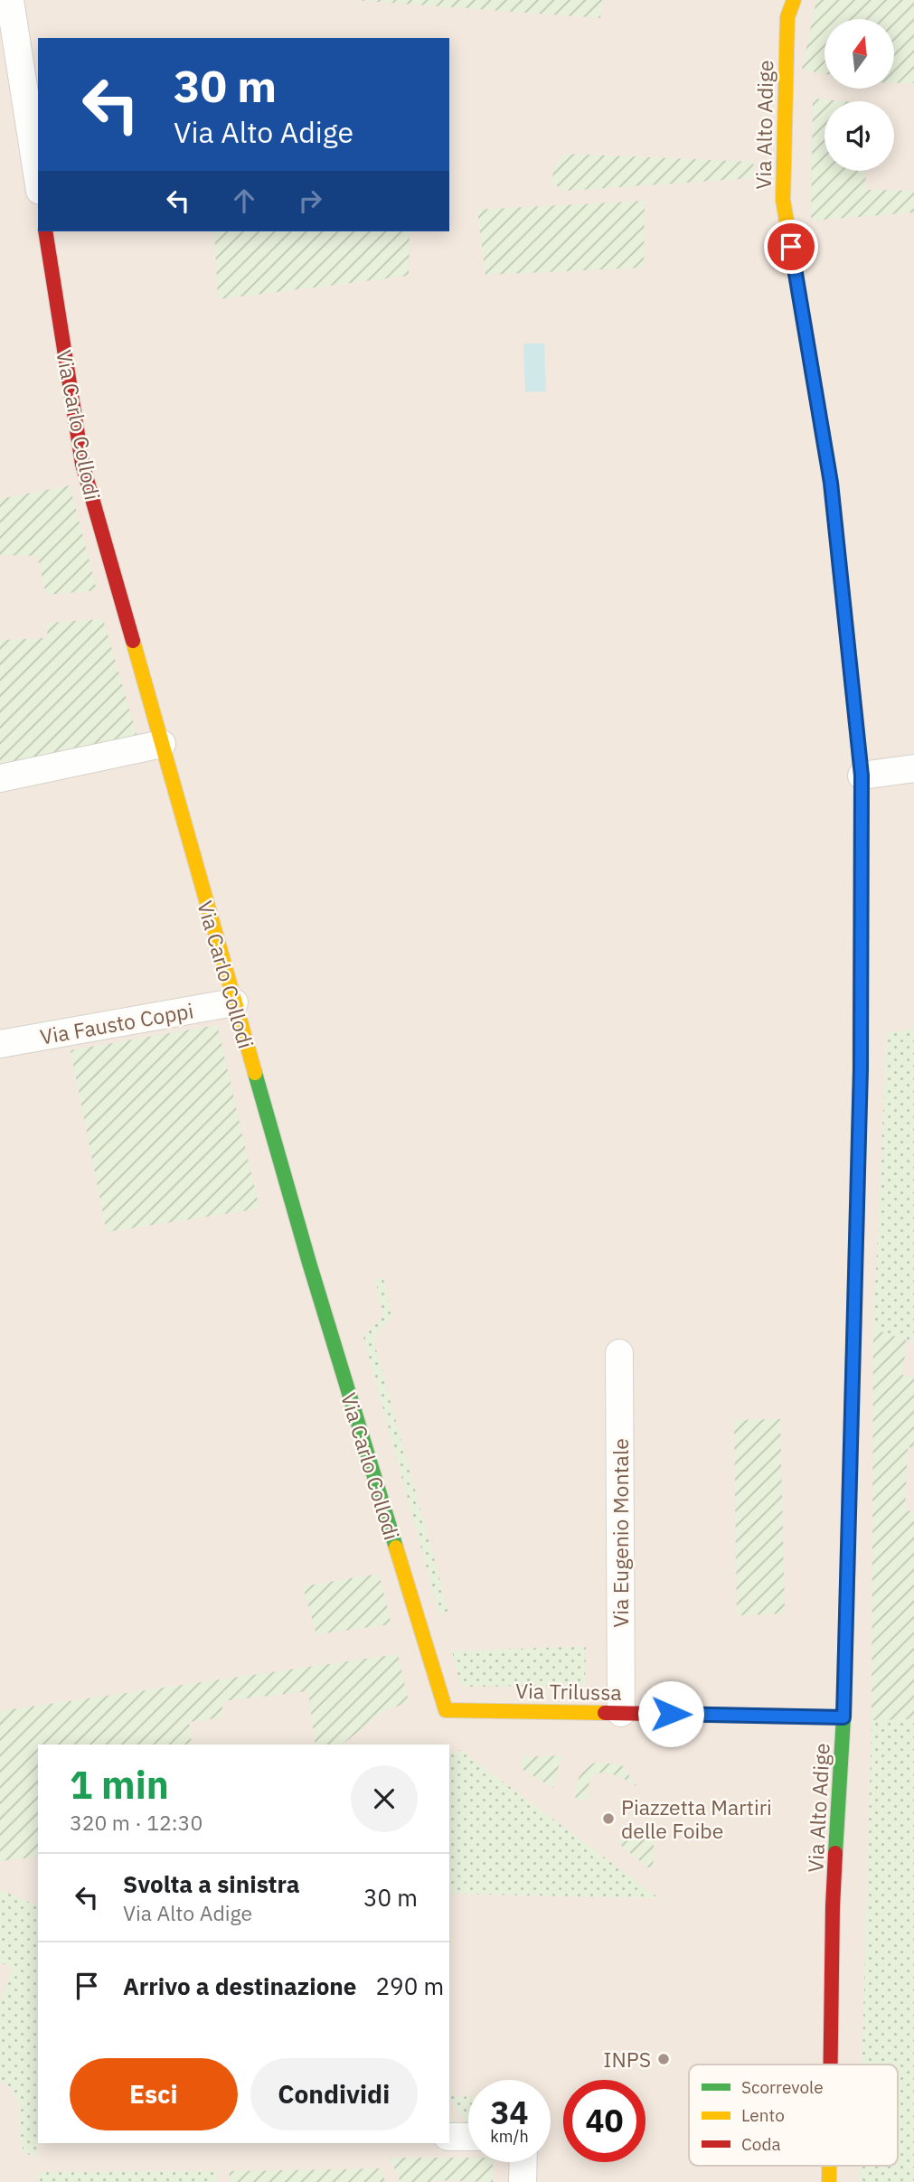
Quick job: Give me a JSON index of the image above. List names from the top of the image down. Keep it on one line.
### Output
{"streets":{"street":["Via Alto Adige","Via Carlo Collodi","Via Fausto Coppi","Via Eugenio Montale","Via Trilussa"]},"crossings":[["Via Alto Adige","Via Trilussa"],["Via Carlo Collodi","Via Fausto Coppi"],["Via Carlo Collodi","Via Trilussa"],["Via Eugenio Montale","Via Trilussa"]],"places":["Piazzetta Martiri delle Foibe","INPS"],"legend":["Scorrevole","Lento","Coda"],"north":"top","page":{"turn":["30 m","Via Alto Adige"],"heading":["1 min","320 m · 12:30"],"list":[{"name":"Svolta a sinistra","note":"Via Alto Adige","value":"30 m"},{"name":"Arrivo a destinazione","value":"290 m"}],"buttons":["Esci","Condividi"],"speed":"34 km/h","limit":"40"}}
